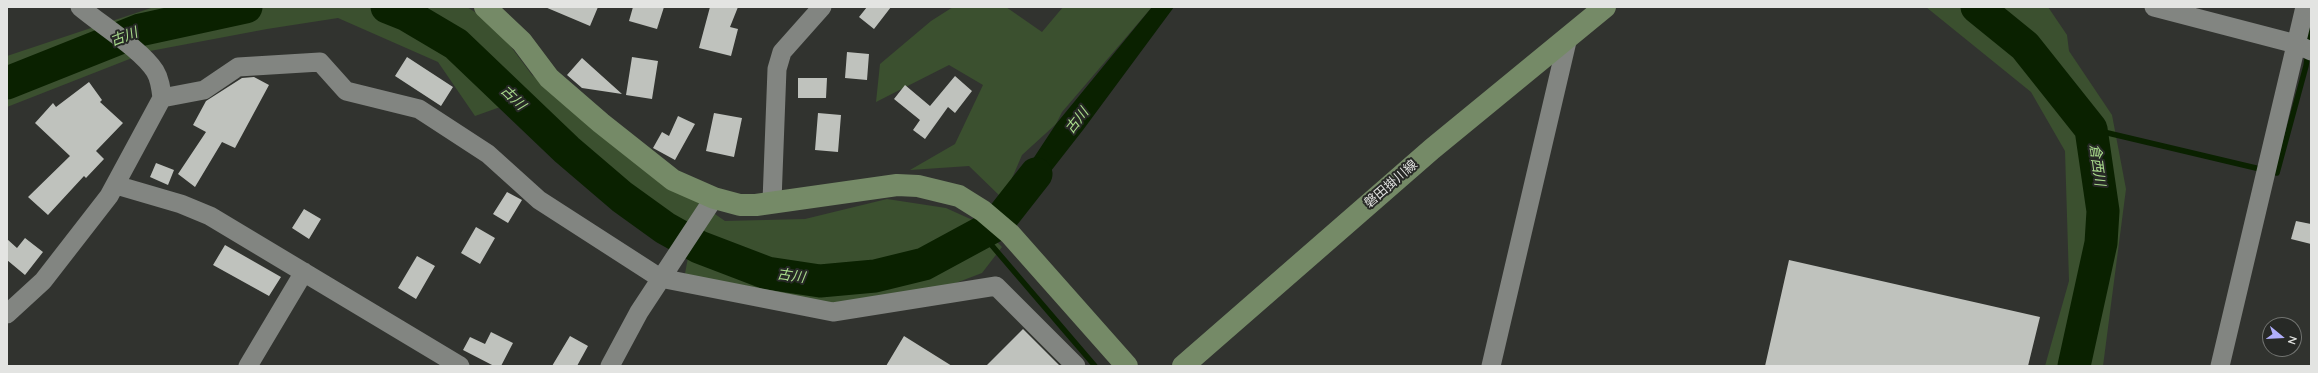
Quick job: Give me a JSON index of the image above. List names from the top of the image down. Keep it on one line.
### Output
{"streets":{"street":["磐田掛川線"]},"water":["古川","倉西川"],"north":"right"}
